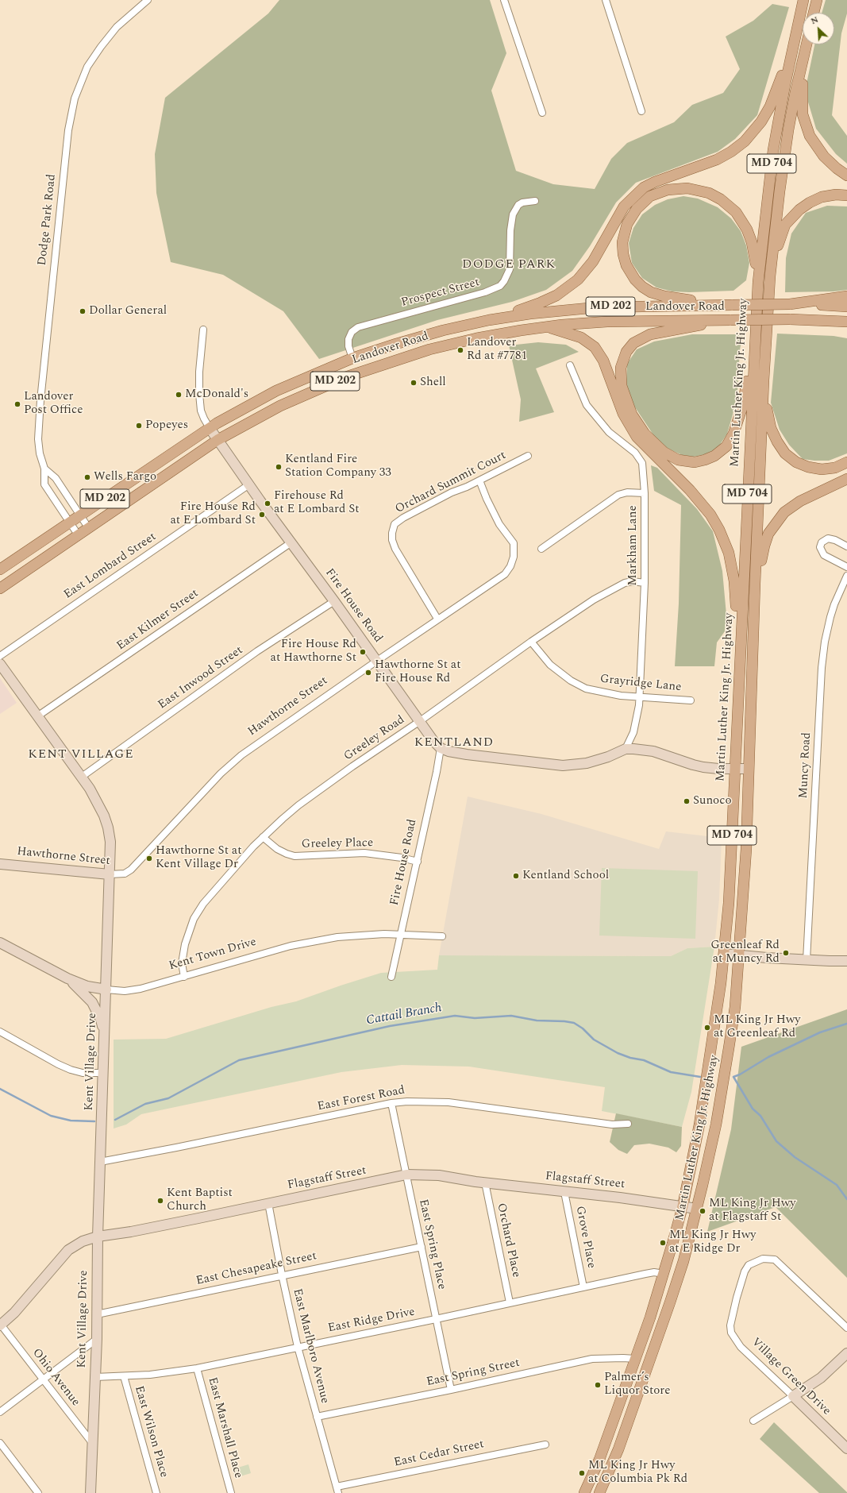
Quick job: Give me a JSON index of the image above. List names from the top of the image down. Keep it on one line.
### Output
{"streets":{"main road":["MD 704","MD 202","Landover Road","Martin Luther King Jr. Highway"],"street":["Dodge Park Road","Prospect Street","Orchard Summit Court","Markham Lane","East Lombard Street","Fire House Road","East Kilmer Street","East Inwood Street","Grayridge Lane","Hawthorne Street","Greeley Road","Muncy Road","Greeley Place","Kent Town Drive","Kent Village Drive","East Forest Road","Flagstaff Street","Grove Place","Orchard Place","East Spring Place","East Chesapeake Street","East Ridge Drive","East Marlboro Avenue","East Spring Street","Village Green Drive","Ohio Avenue","East Marshall Place","East Wilson Place","East Cedar Street"]},"crossings":[["Dodge Park Road","Landover Road"],["Prospect Street","Landover Road"],["Landover Road","Fire House Road"],["Martin Luther King Jr. Highway","Flagstaff Street"],["Martin Luther King Jr. Highway","East Ridge Drive"],["Martin Luther King Jr. Highway","East Spring Street"],["Orchard Summit Court","Hawthorne Street"],["Markham Lane","Grayridge Lane"],["Markham Lane","Greeley Road"],["East Lombard Street","Fire House Road"],["Fire House Road","East Kilmer Street"],["Fire House Road","East Inwood Street"],["Fire House Road","Hawthorne Street"],["Fire House Road","Greeley Road"],["Fire House Road","Greeley Place"],["Fire House Road","Kent Town Drive"],["East Kilmer Street","Kent Village Drive"],["East Inwood Street","Kent Village Drive"],["Grayridge Lane","Greeley Road"],["Hawthorne Street","Kent Village Drive"],["Greeley Road","Greeley Place"],["Greeley Road","Kent Town Drive"],["Kent Town Drive","Kent Village Drive"],["Kent Village Drive","East Forest Road"],["Kent Village Drive","Flagstaff Street"],["Kent Village Drive","East Chesapeake Street"],["Kent Village Drive","East Ridge Drive"],["Kent Village Drive","Ohio Avenue"],["East Forest Road","East Spring Place"],["Flagstaff Street","Grove Place"],["Flagstaff Street","Orchard Place"],["Flagstaff Street","East Spring Place"],["Flagstaff Street","East Marlboro Avenue"],["Flagstaff Street","Ohio Avenue"],["Grove Place","East Ridge Drive"],["Orchard Place","East Ridge Drive"],["East Spring Place","East Chesapeake Street"],["East Spring Place","East Ridge Drive"],["East Spring Place","East Spring Street"],["East Chesapeake Street","East Marlboro Avenue"],["East Ridge Drive","East Marlboro Avenue"],["East Ridge Drive","East Marshall Place"],["East Ridge Drive","East Wilson Place"],["East Marlboro Avenue","East Spring Street"],["East Marlboro Avenue","East Cedar Street"]],"districts":["DODGE PARK","KENTLAND","KENT VILLAGE"],"water":["Cattail Branch"],"places":["Dollar General","Landover Rd at #7781","Shell","McDonald's","Landover Post Office","Popeyes","Kentland Fire Station Company 33","Wells Fargo","Firehouse Rd at E Lombard St","Fire House Rd at E Lombard St","Fire House Rd at Hawthorne St","Hawthorne St at Fire House Rd","Sunoco","Hawthorne St at Kent Village Dr","Kentland School","Greenleaf Rd at Muncy Rd","ML King Jr Hwy at Greenleaf Rd","Kent Baptist Church","ML King Jr Hwy at Flagstaff St","ML King Jr Hwy at E Ridge Dr","Palmer’s Liquor Store","ML King Jr Hwy at Columbia Pk Rd"],"north":"top left"}
